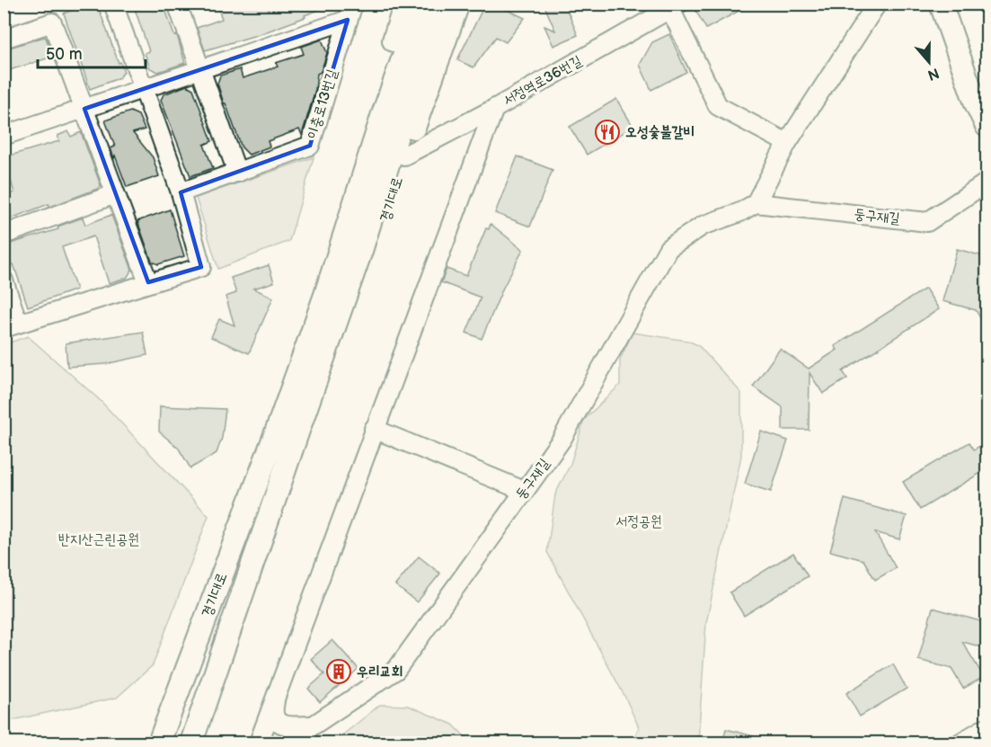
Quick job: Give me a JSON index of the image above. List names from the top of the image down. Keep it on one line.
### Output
{"streets":{"main road":["경기대로"],"street":["서정역로36번길","이충로13번길","둥구재길"]},"crossings":[["서정역로36번길","경기대로"]],"parks":["서정공원","반지산근린공원"],"places":{"restaurant":["오성숯불갈비"],"building":["우리교회"]},"scale_bar":"50 m","north":"bottom"}
